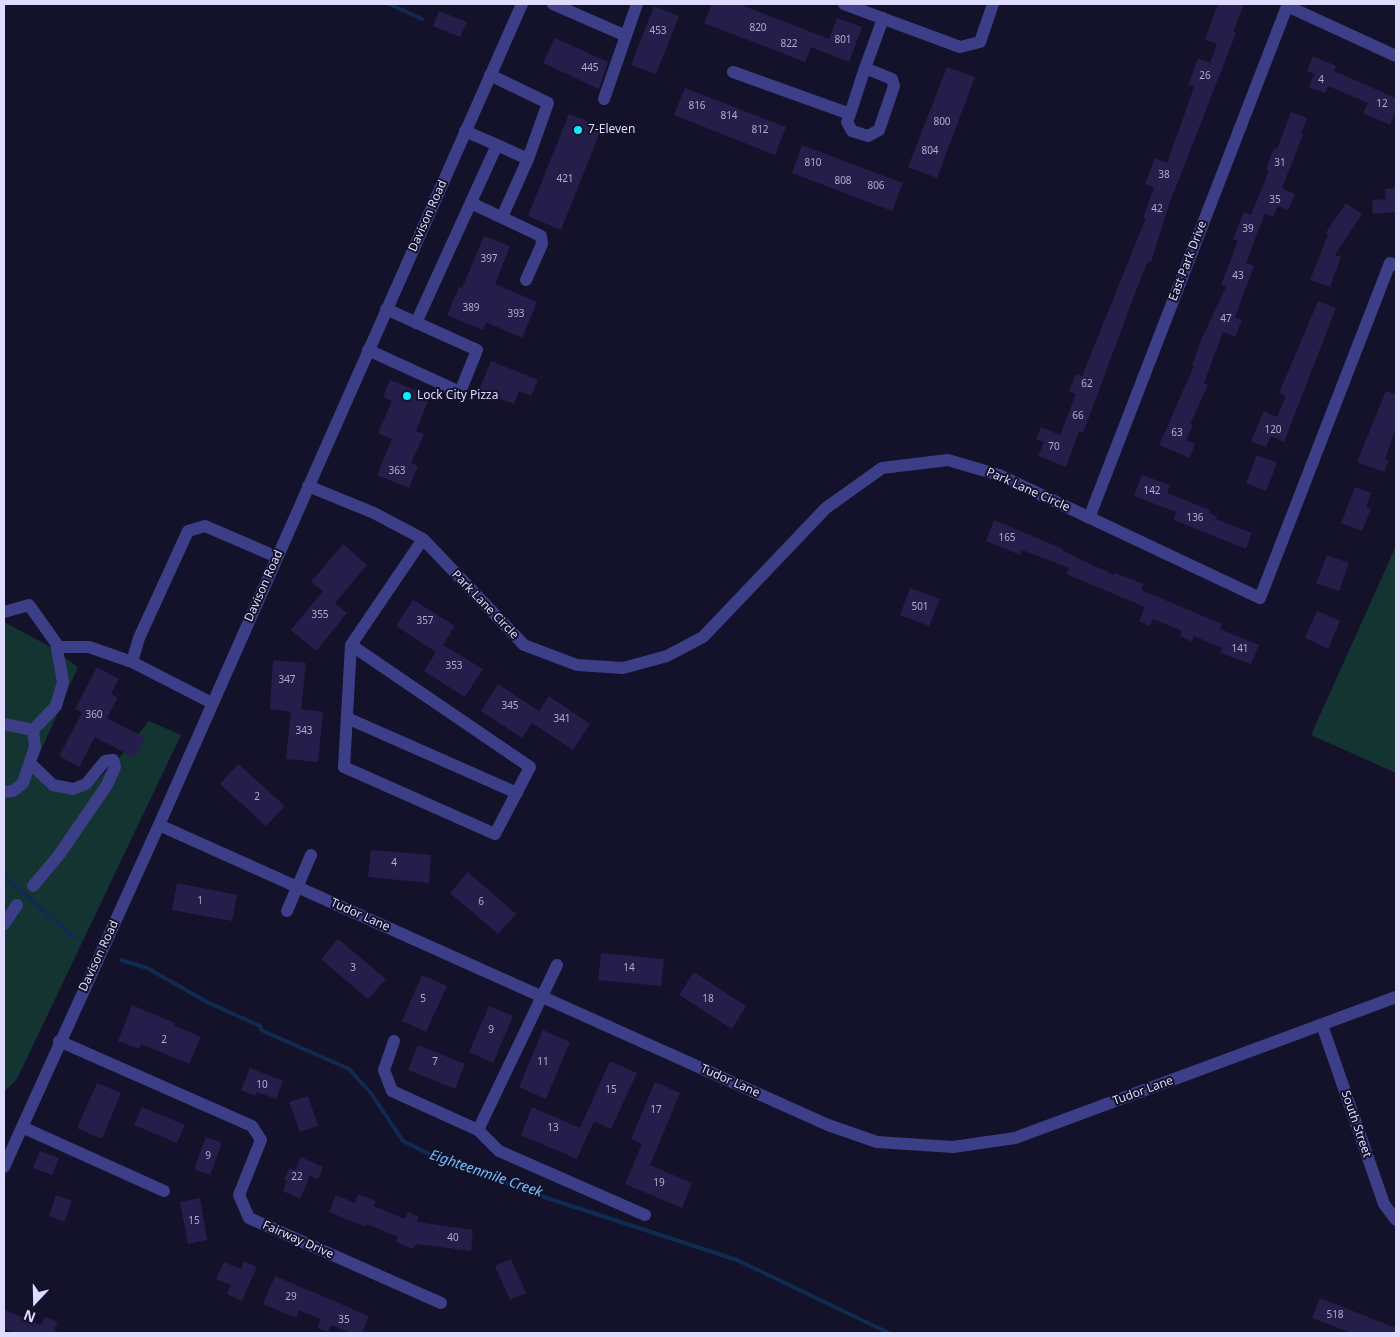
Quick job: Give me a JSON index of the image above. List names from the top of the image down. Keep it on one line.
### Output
{"streets":{"street":["Davison Road","East Park Drive","Park Lane Circle","Tudor Lane","South Street","Fairway Drive"]},"crossings":[["Davison Road","Park Lane Circle"],["Davison Road","Tudor Lane"],["Davison Road","Fairway Drive"],["East Park Drive","Park Lane Circle"],["Tudor Lane","South Street"]],"water":["Eighteenmile Creek"],"places":["7-Eleven","Lock City Pizza"],"house_numbers":["820","453","801","822","445","26","4","12","816","814","800","812","804","810","31","38","421","808","806","35","42","39","397","43","389","393","47","62","66","120","63","70","363","142","136","165","501","355","357","141","353","347","345","360","341","343","2","4","1","6","3","14","5","18","9","2","7","11","10","15","17","13","9","22","19","15","40","29","518","35"],"north":"bottom"}
